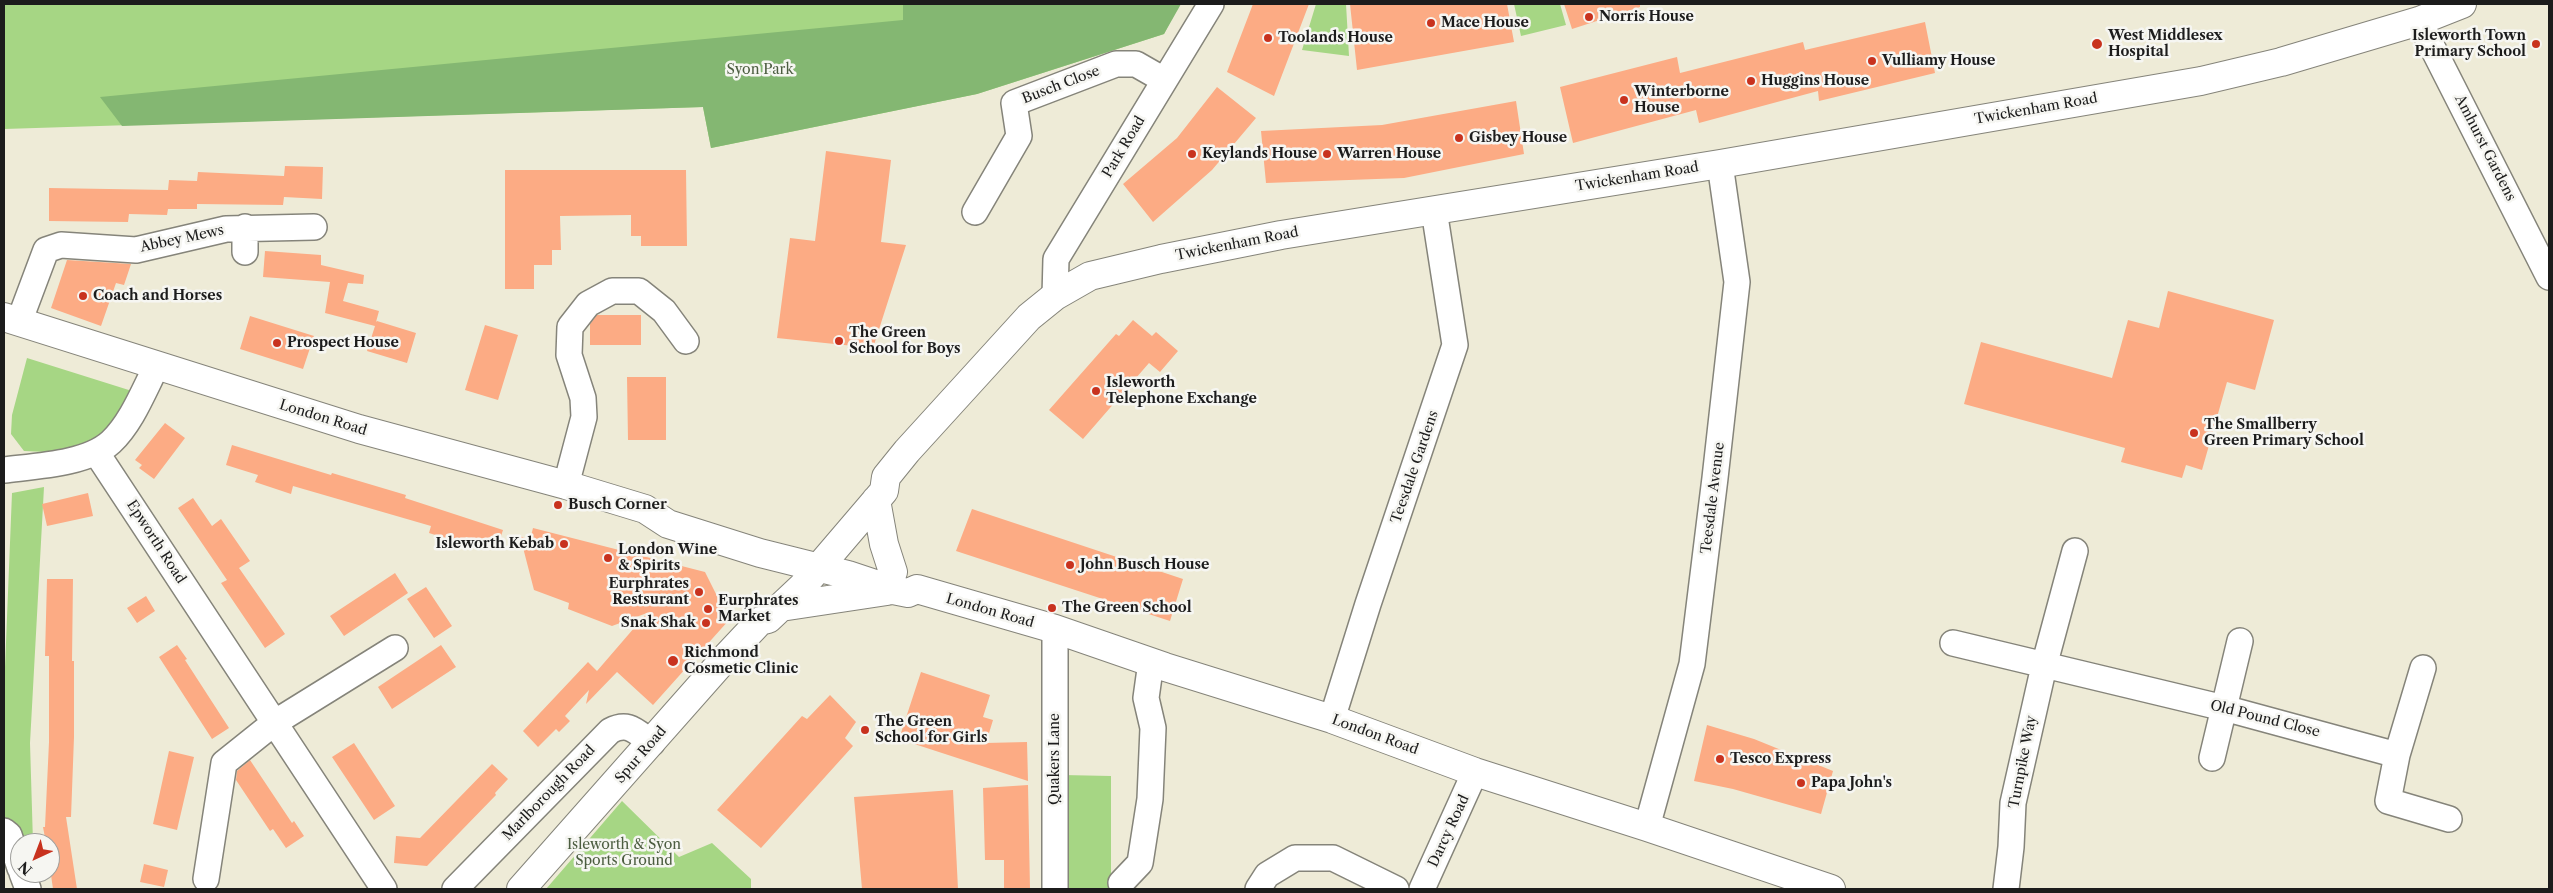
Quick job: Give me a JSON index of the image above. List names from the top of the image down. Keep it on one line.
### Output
{"streets":{"main road":["Twickenham Road","London Road","Spur Road"],"street":["Busch Close","Park Road","Amhurst Gardens","Abbey Mews","Teesdale Gardens","Teesdale Avenue","Epworth Road","Old Pound Close","Quakers Lane","Turnpike Way","Marlborough Road","Darcy Road"]},"crossings":[["Busch Close","Park Road"],["Twickenham Road","Park Road"],["Twickenham Road","Amhurst Gardens"],["Twickenham Road","London Road"],["Twickenham Road","Teesdale Gardens"],["Twickenham Road","Teesdale Avenue"],["Twickenham Road","Spur Road"],["Abbey Mews","London Road"],["London Road","Teesdale Gardens"],["London Road","Teesdale Avenue"],["London Road","Spur Road"],["London Road","Quakers Lane"],["London Road","Darcy Road"],["Old Pound Close","Turnpike Way"],["Spur Road","Marlborough Road"]],"parks":["Syon Park","Isleworth & Syon Sports Ground"],"places":["Norris House","Mace House","Toolands House","West Middlesex Hospital","Isleworth Town Primary School","Vulliamy House","Huggins House","Winterborne House","Gisbey House","Keylands House","Warren House","Coach and Horses","The Green School for Boys","Prospect House","Isleworth Telephone Exchange","The Smallberry Green Primary School","Busch Corner","Isleworth Kebab","London Wine & Spirits","John Busch House","Eurphrates Restsurant","The Green School","Eurphrates Market","Snak Shak","Richmond Cosmetic Clinic","The Green School for Girls","Tesco Express","Papa John's"],"north":"bottom left"}
